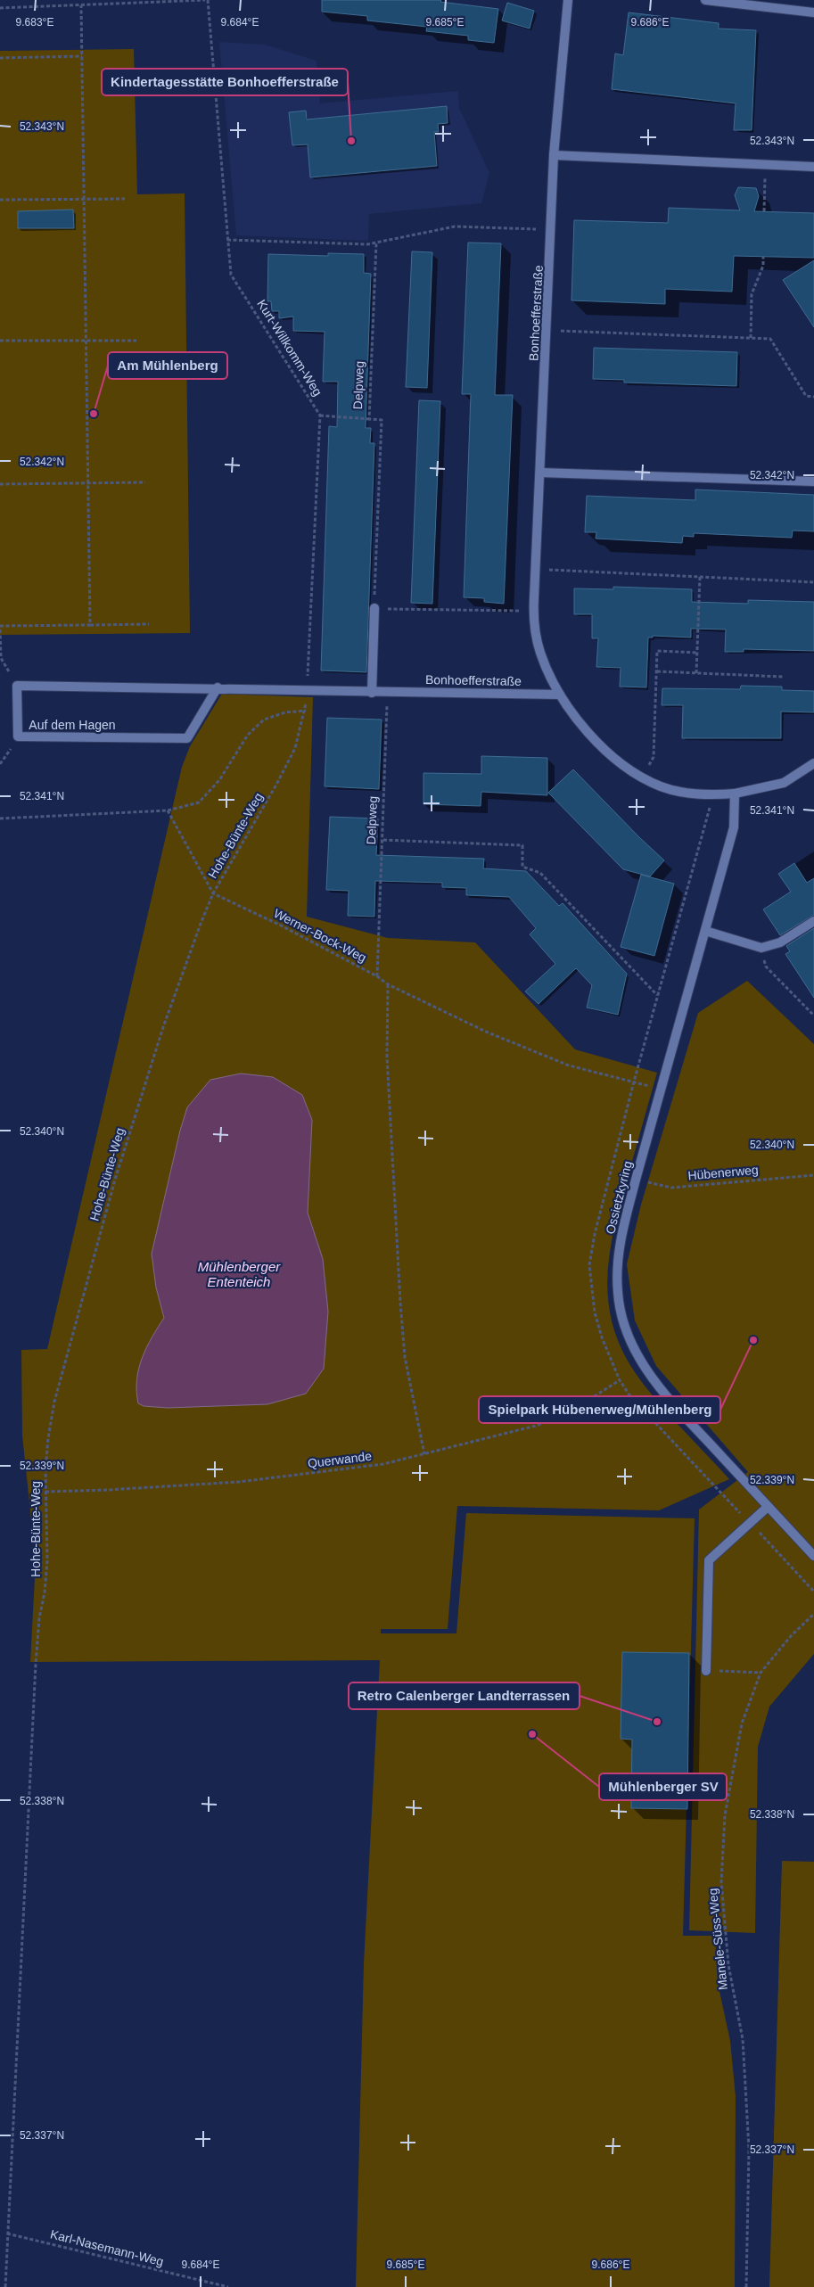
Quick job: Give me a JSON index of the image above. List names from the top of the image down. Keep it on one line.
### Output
{"streets":{"street":["Bonhoefferstraße","Auf dem Hagen","Ossietzkyring"],"path":["Kurt-Willkomm-Weg","Delpweg","Hohe-Bünte-Weg","Werner-Bock-Weg","Hübenerweg","Querwande","Manele-Süss-Weg","Karl-Nasemann-Weg"]},"crossings":[["Bonhoefferstraße","Delpweg"],["Bonhoefferstraße","Ossietzkyring"],["Delpweg","Werner-Bock-Weg"],["Hohe-Bünte-Weg","Werner-Bock-Weg"],["Hohe-Bünte-Weg","Querwande"],["Hohe-Bünte-Weg","Karl-Nasemann-Weg"],["Werner-Bock-Weg","Ossietzkyring"],["Hübenerweg","Ossietzkyring"]],"water":["Mühlenberger Ententeich"],"places":["Kindertagesstätte Bonhoefferstraße","Am Mühlenberg","Spielpark Hübenerweg/Mühlenberg","Retro Calenberger Landterrassen","Mühlenberger SV"],"coordinates":["9.683°E","9.684°E","9.685°E","9.686°E","52.343°N","52.342°N","52.341°N","52.340°N","52.339°N","52.338°N","52.337°N"]}
